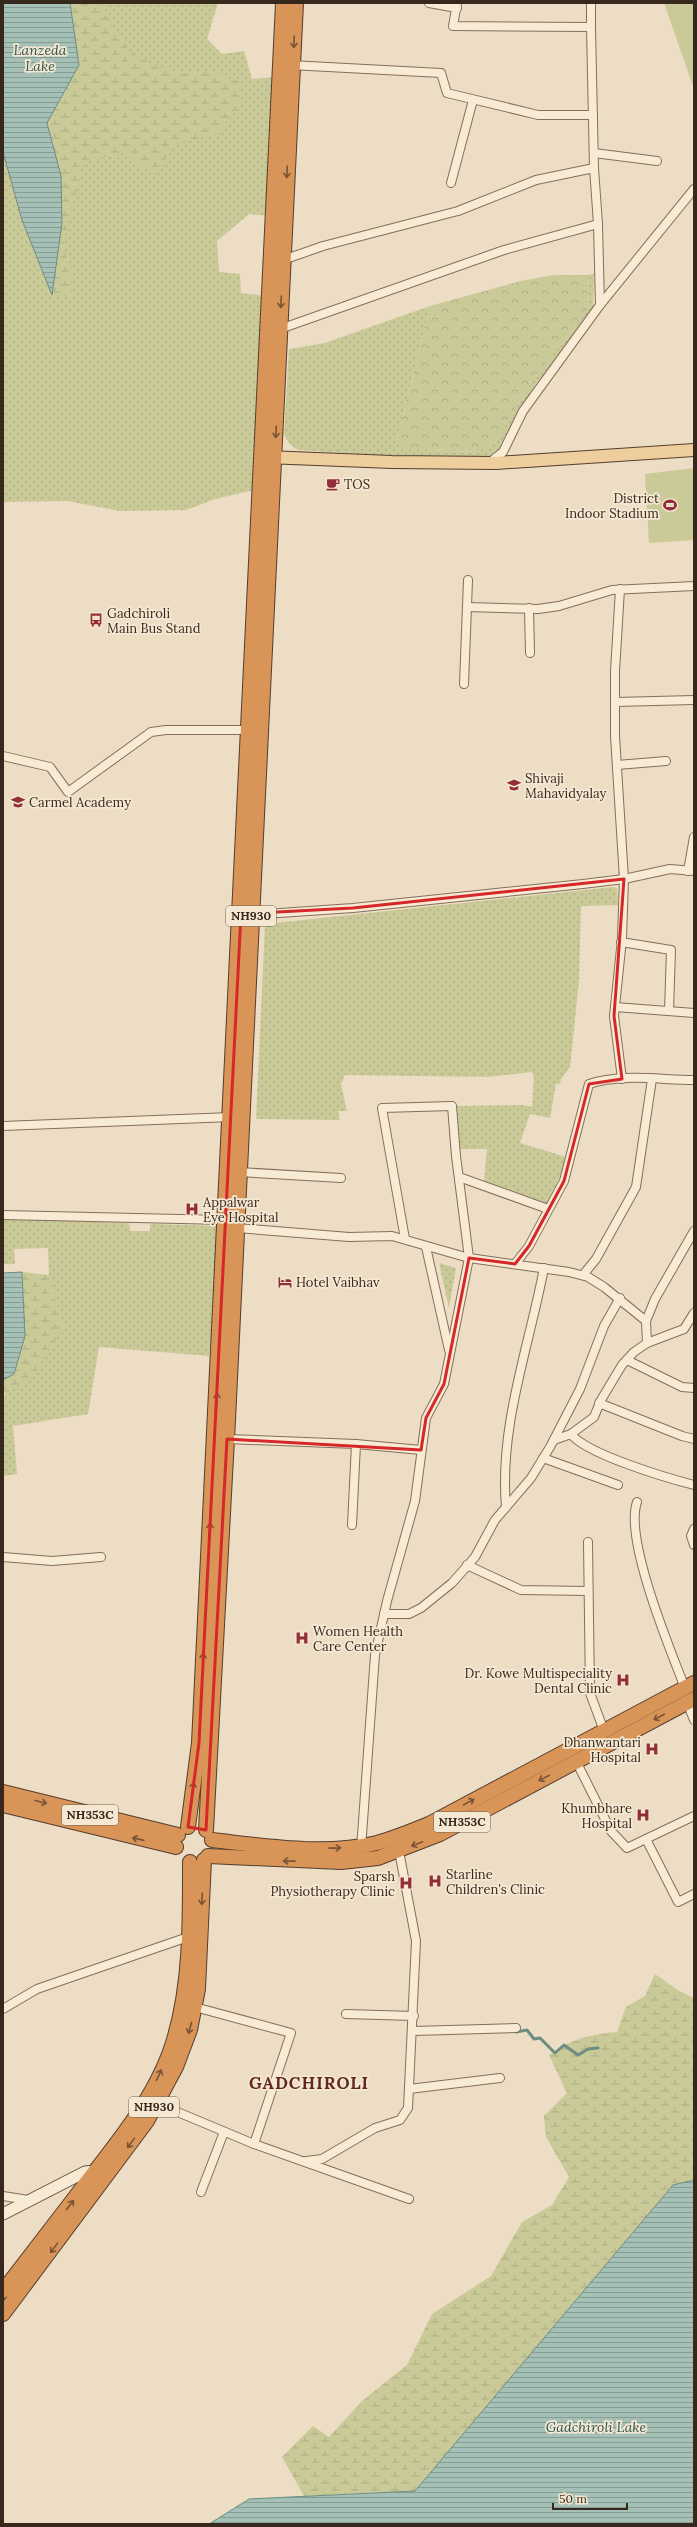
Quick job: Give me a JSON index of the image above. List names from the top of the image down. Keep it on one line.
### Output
{"streets":{"highway":["NH930","NH353C"]},"crossings":[["NH930","NH353C"]],"districts":["GADCHIROLI"],"water":["Lanzeda Lake","Gadchiroli Lake"],"places":{"cafe":["TOS"],"sports":["District Indoor Stadium"],"bus stop":["Gadchiroli Main Bus Stand"],"school or university":["Shivaji Mahavidyalay","Carmel Academy"],"hospital":["Appalwar Eye Hospital","Women Health Care Center","Dr. Kowe Multispeciality Dental Clinic","Dhanwantari Hospital","Khumbhare Hospital","Starline Children's Clinic","Sparsh Physiotherapy Clinic"],"hotel":["Hotel Vaibhav"]},"scale_bar":"50 m"}
